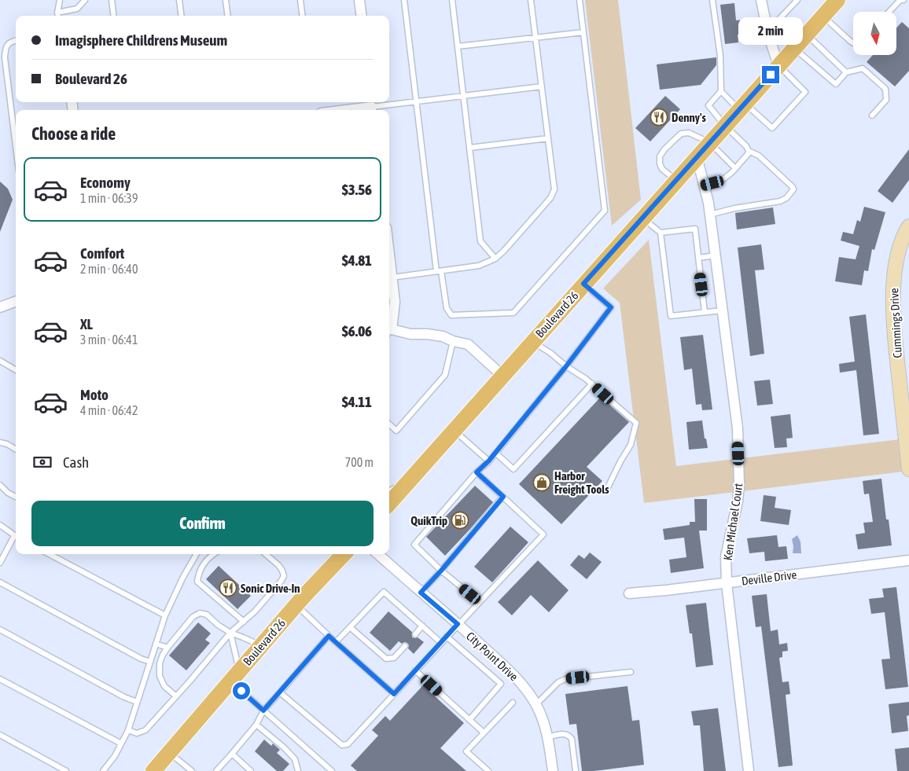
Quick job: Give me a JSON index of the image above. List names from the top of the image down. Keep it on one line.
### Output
{"streets":{"main road":["Boulevard 26"],"street":["Cummings Drive","Ken Michael Court","Deville Drive","City Point Drive"]},"crossings":[["Boulevard 26","Ken Michael Court"],["Ken Michael Court","Deville Drive"]],"places":{"restaurant":["Denny's","Sonic Drive-In"],"shop":["Harbor Freight Tools"],"fuel station":["QuikTrip"]},"north":"bottom","page":{"banner":["Imagisphere Childrens Museum","Boulevard 26"],"bubble":"2 min","heading":"Choose a ride","list":[{"name":"Economy","note":"1 min · 06:39","value":"$3.56"},{"name":"Comfort","note":"2 min · 06:40","value":"$4.81"},{"name":"XL","note":"3 min · 06:41","value":"$6.06"},{"name":"Moto","note":"4 min · 06:42","value":"$4.11"}],"pay":["Cash","700 m"],"buttons":"Confirm"}}
